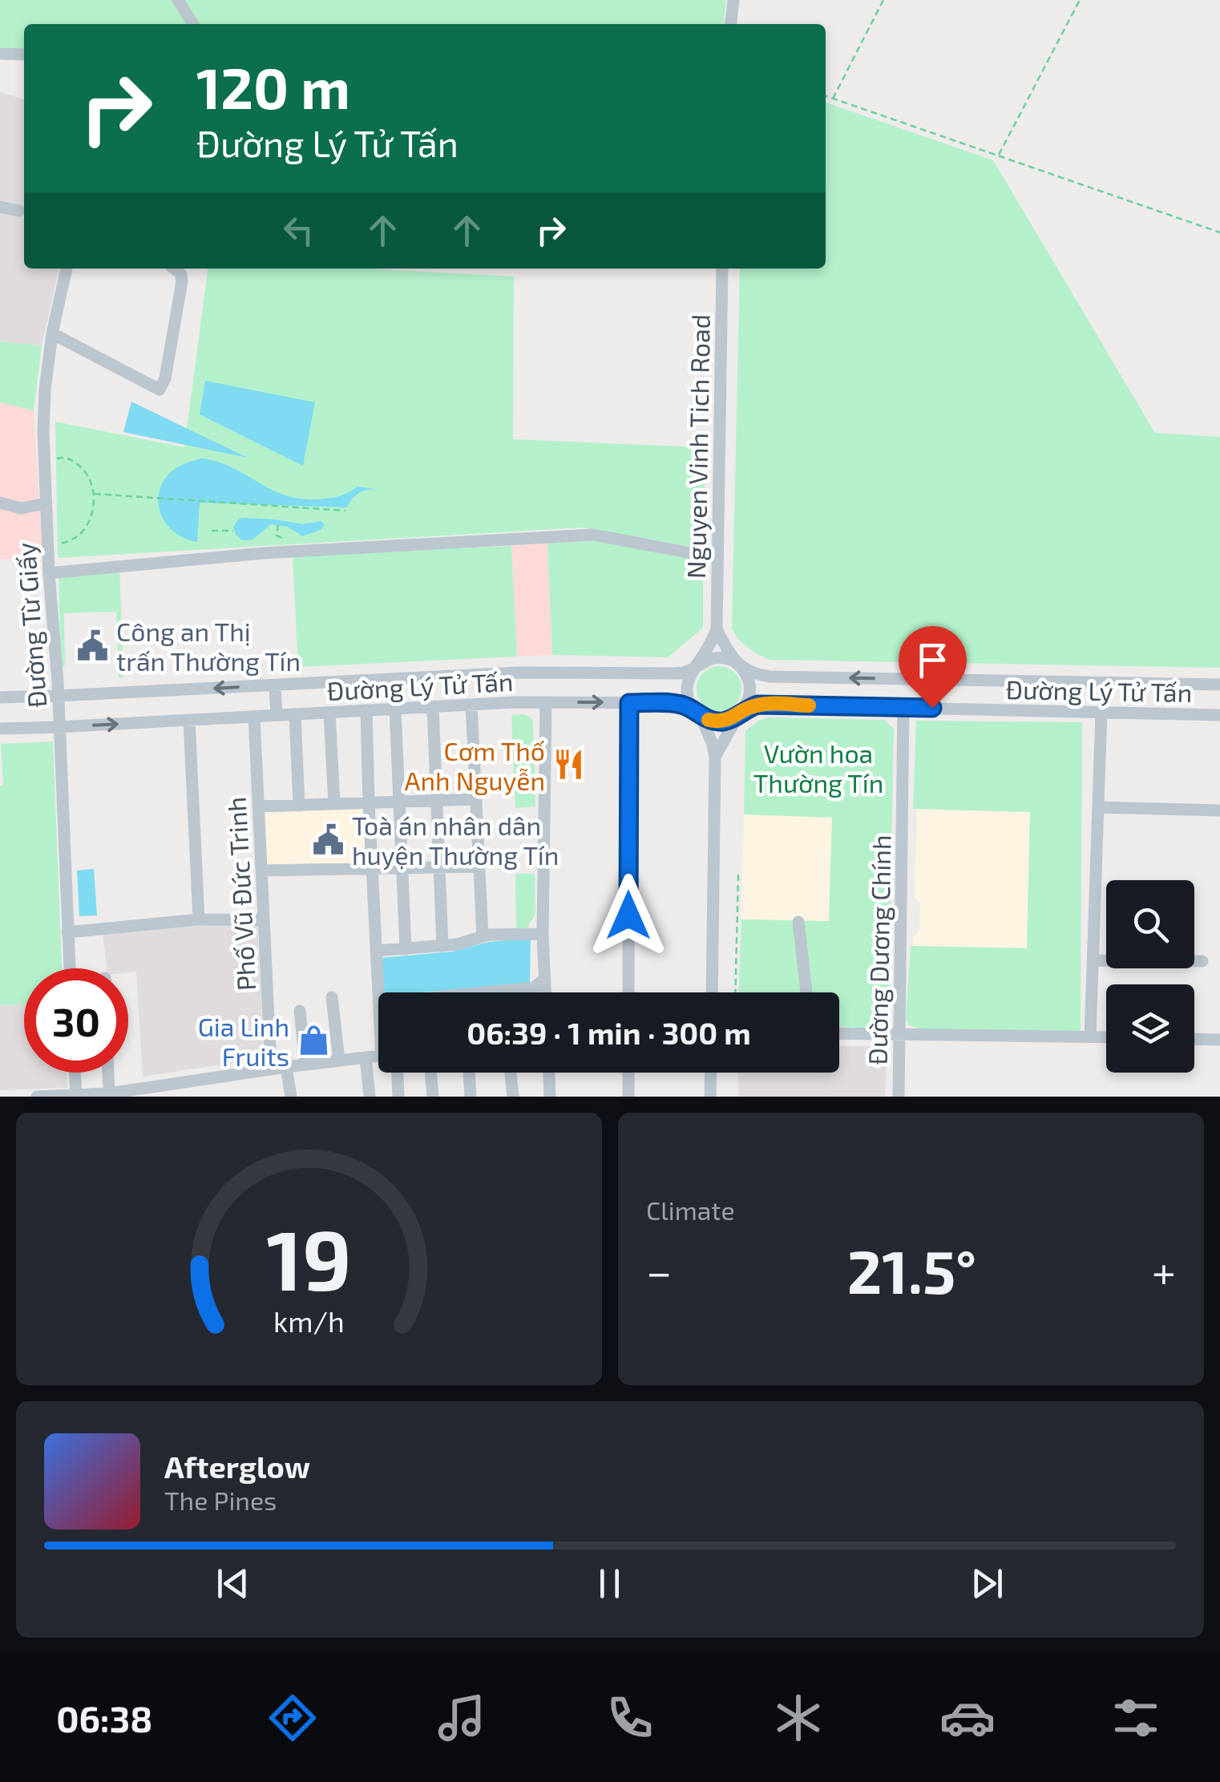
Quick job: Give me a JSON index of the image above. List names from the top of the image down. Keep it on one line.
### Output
{"streets":{"street":["Nguyen Vinh Tich Road","Đường Từ Giấy","Đường Lý Tử Tấn","Phố Vũ Đức Trinh","Đường Dương Chính"]},"crossings":[["Đường Từ Giấy","Đường Lý Tử Tấn"],["Đường Lý Tử Tấn","Phố Vũ Đức Trinh"],["Đường Lý Tử Tấn","Đường Dương Chính"]],"parks":["Vườn hoa Thường Tín"],"places":{"public building":["Công an Thị trấn Thường Tín","Toà án nhân dân huyện Thường Tín"],"restaurant":["Cơm Thố Anh Nguyễn"],"shop":["Gia Linh Fruits"]},"page":{"turn":["120 m","Đường Lý Tử Tấn"],"limit":"30","trip":"06:39 · 1 min · 300 m","tile":"Climate","heat":["−","21.5°","+"],"song":["Afterglow","The Pines"],"tabs":"06:38","gauge":["19","km/h"]}}
